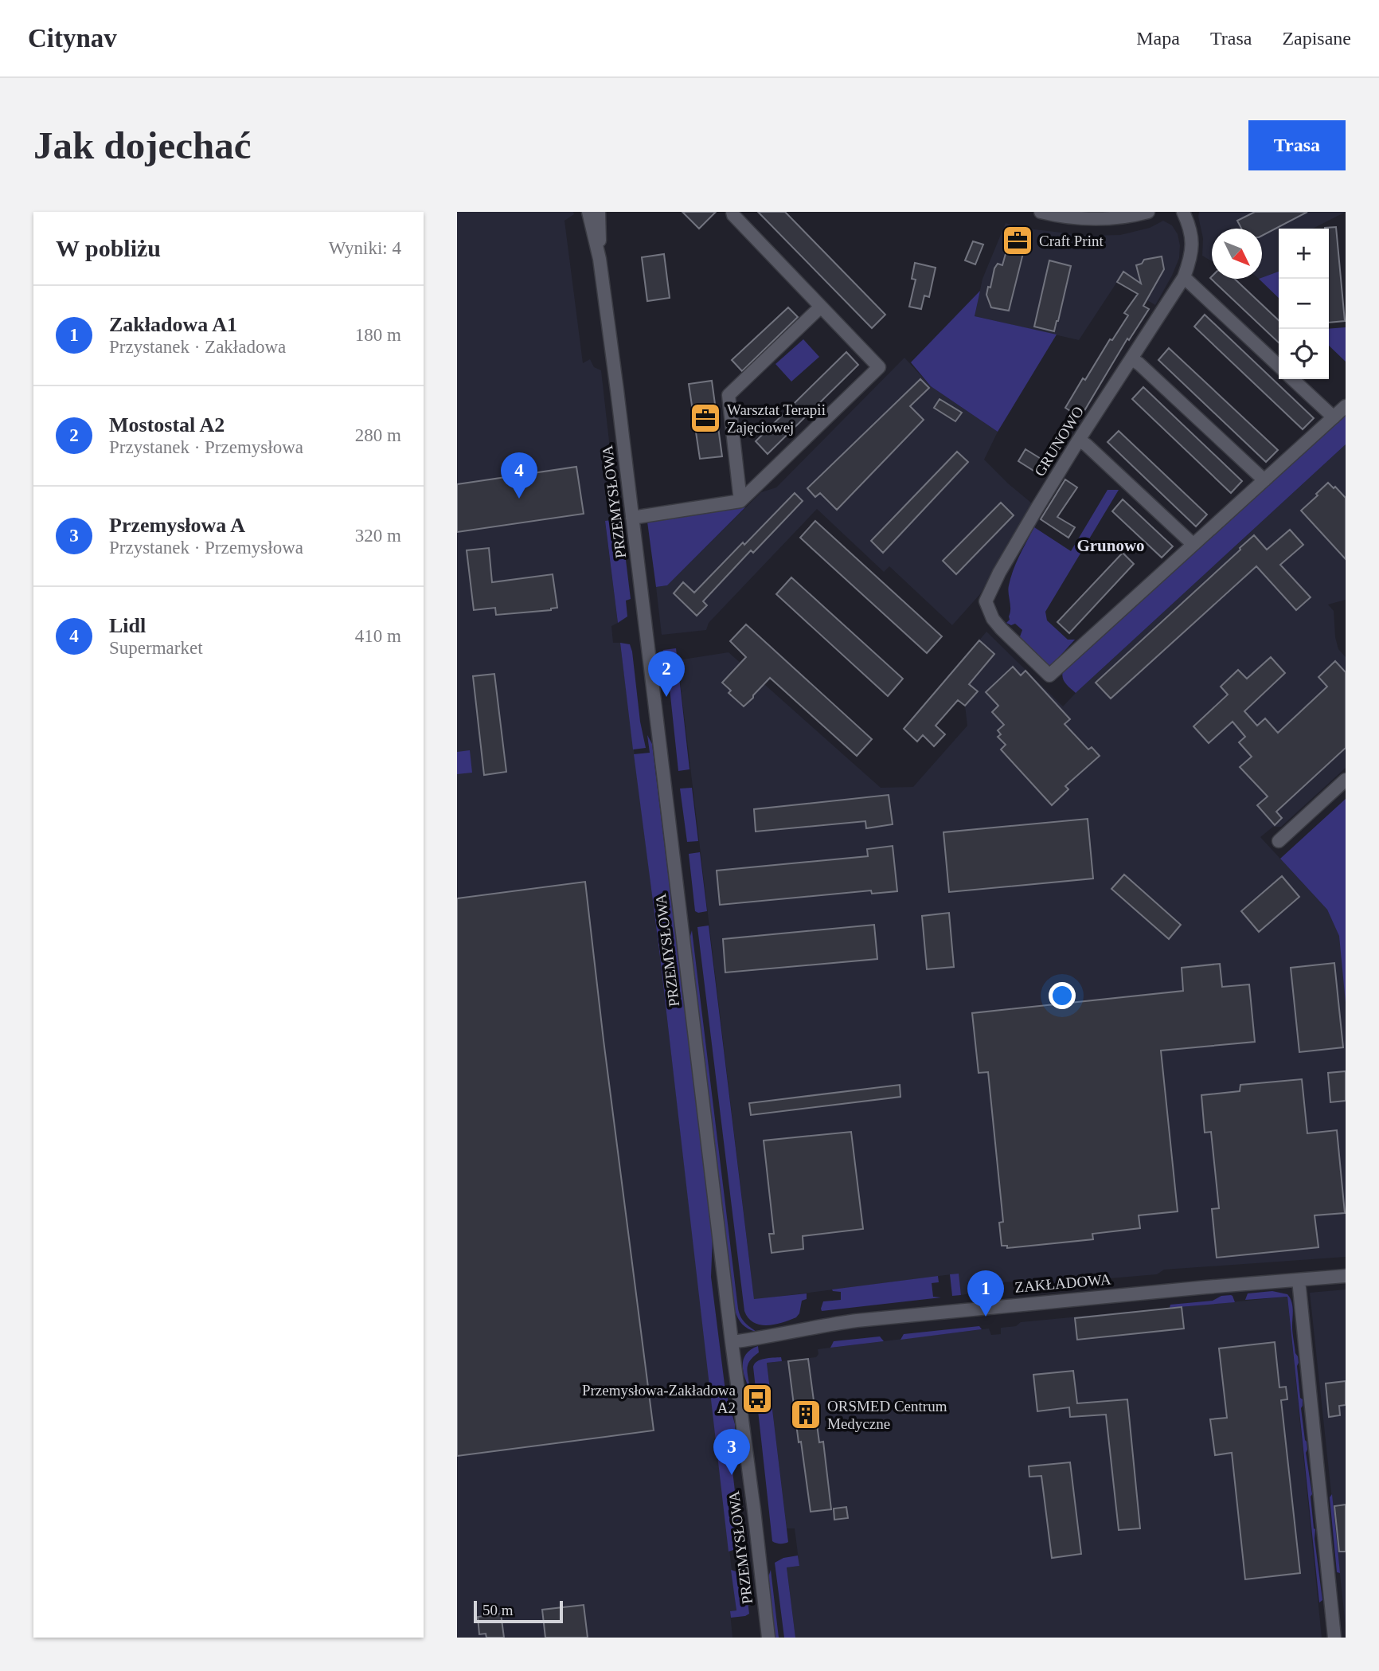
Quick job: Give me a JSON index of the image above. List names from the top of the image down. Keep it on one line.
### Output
{"streets":{"street":["GRUNOWO","PRZEMYSŁOWA","ZAKŁADOWA"]},"crossings":[["PRZEMYSŁOWA","ZAKŁADOWA"]],"districts":["Grunowo"],"places":{"office":["Craft Print","Warsztat Terapii Zajęciowej"],"bus stop":["Przemysłowa-Zakładowa A2"],"building":["ORSMED Centrum Medyczne"]},"scale_bar":"50 m","north":"bottom right","page":{"header":"Citynav","nav":["Mapa","Trasa","Zapisane"],"buttons":"Trasa","title":"Jak dojechać","heading":["W pobliżu","Wyniki: 4"],"map_buttons":["+","−"],"list":[{"mark":"1","name":"Zakładowa A1","note":"Przystanek · Zakładowa","value":"180 m"},{"mark":"2","name":"Mostostal A2","note":"Przystanek · Przemysłowa","value":"280 m"},{"mark":"3","name":"Przemysłowa A","note":"Przystanek · Przemysłowa","value":"320 m"},{"mark":"4","name":"Lidl","note":"Supermarket","value":"410 m"}],"pins":["4","2","1","3"],"scale":"50 m"}}
